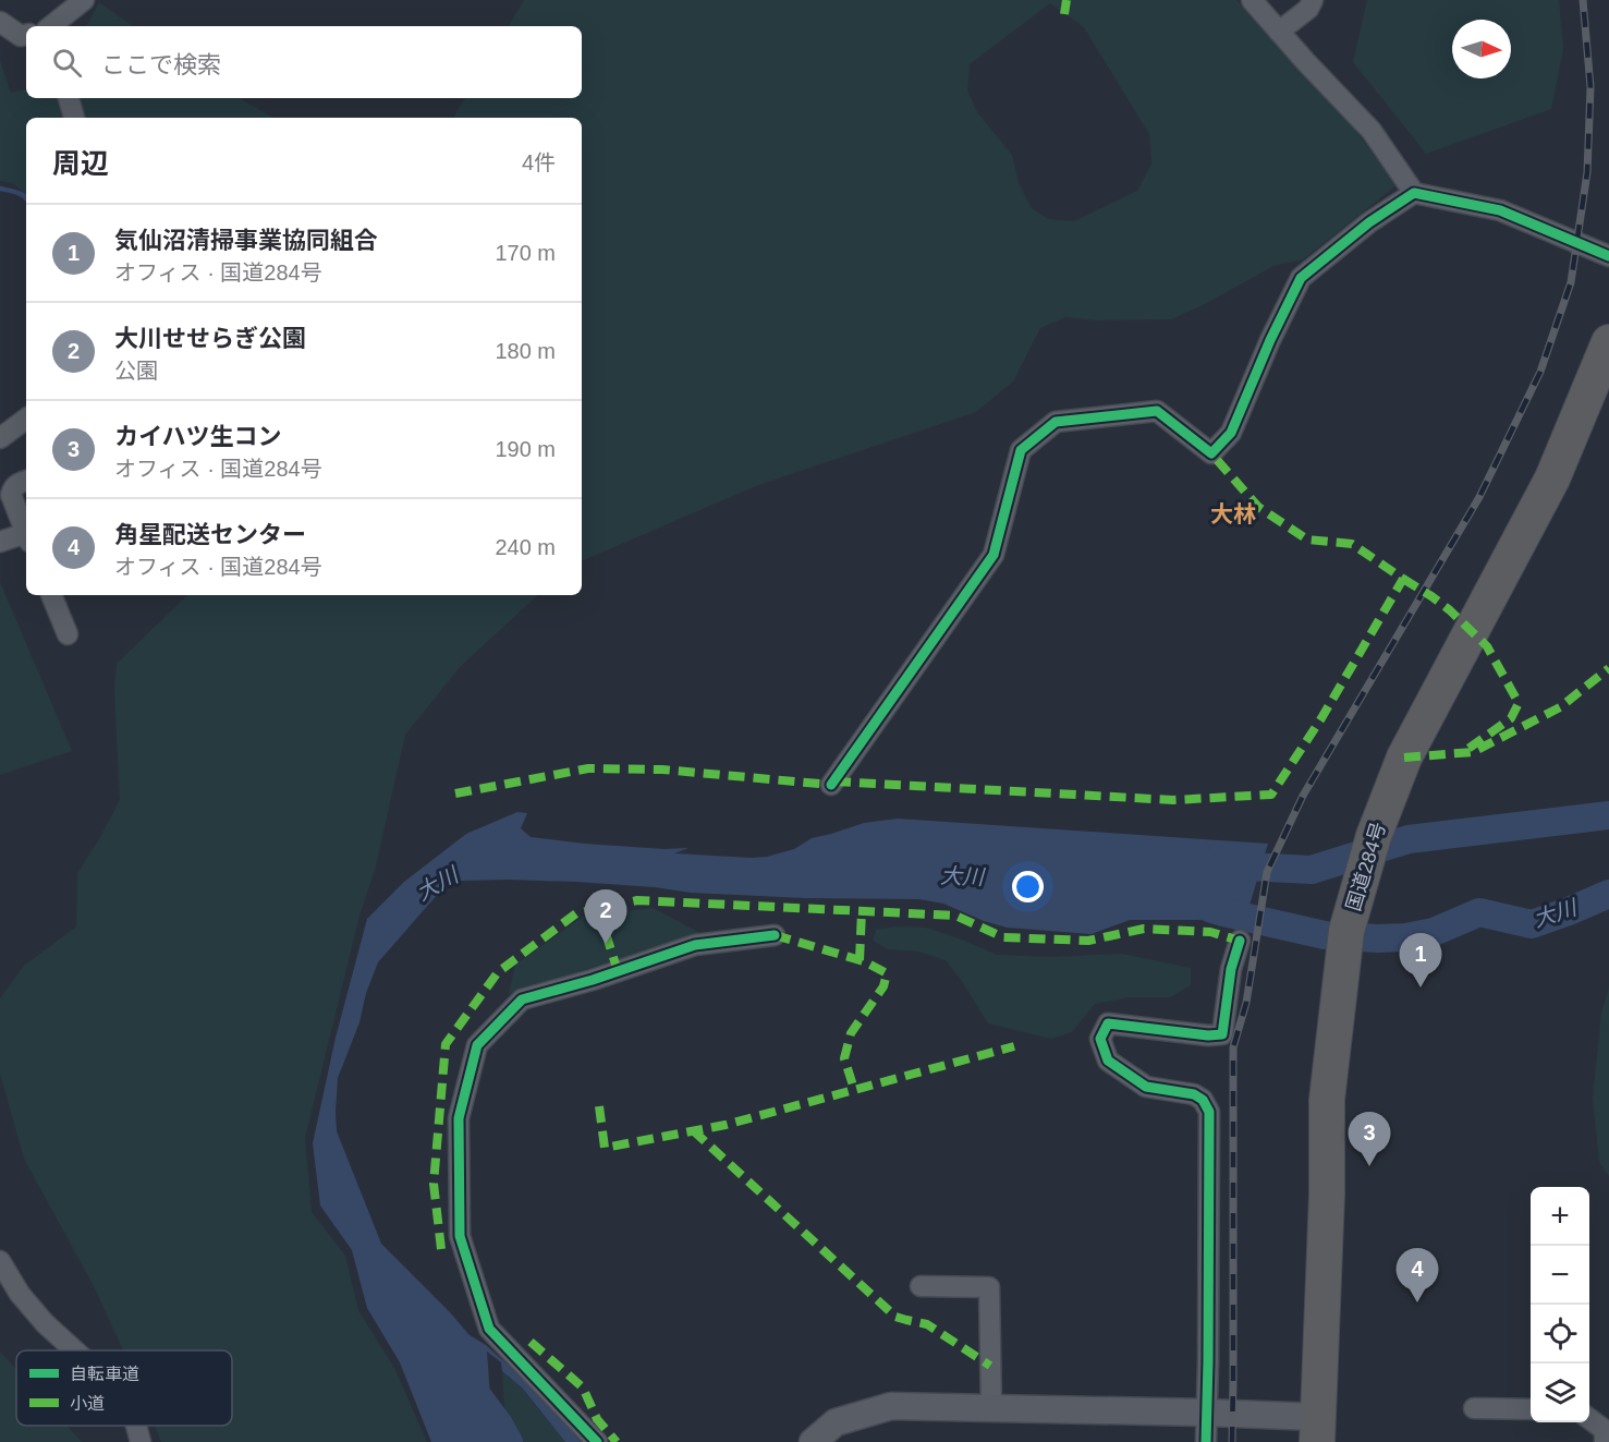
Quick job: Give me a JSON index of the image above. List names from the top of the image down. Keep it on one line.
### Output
{"streets":{"highway":["国道284号"]},"districts":["大林"],"water":["大川"],"legend":["自転車道","小道"],"north":"right","page":{"search":"ここで検索","heading":["周辺","4件"],"list":[{"mark":"1","name":"気仙沼清掃事業協同組合","note":"オフィス · 国道284号","value":"170 m"},{"mark":"2","name":"大川せせらぎ公園","note":"公園","value":"180 m"},{"mark":"3","name":"カイハツ生コン","note":"オフィス · 国道284号","value":"190 m"},{"mark":"4","name":"角星配送センター","note":"オフィス · 国道284号","value":"240 m"}],"pins":["2","1","3","4"],"map_buttons":["+","−"]}}
